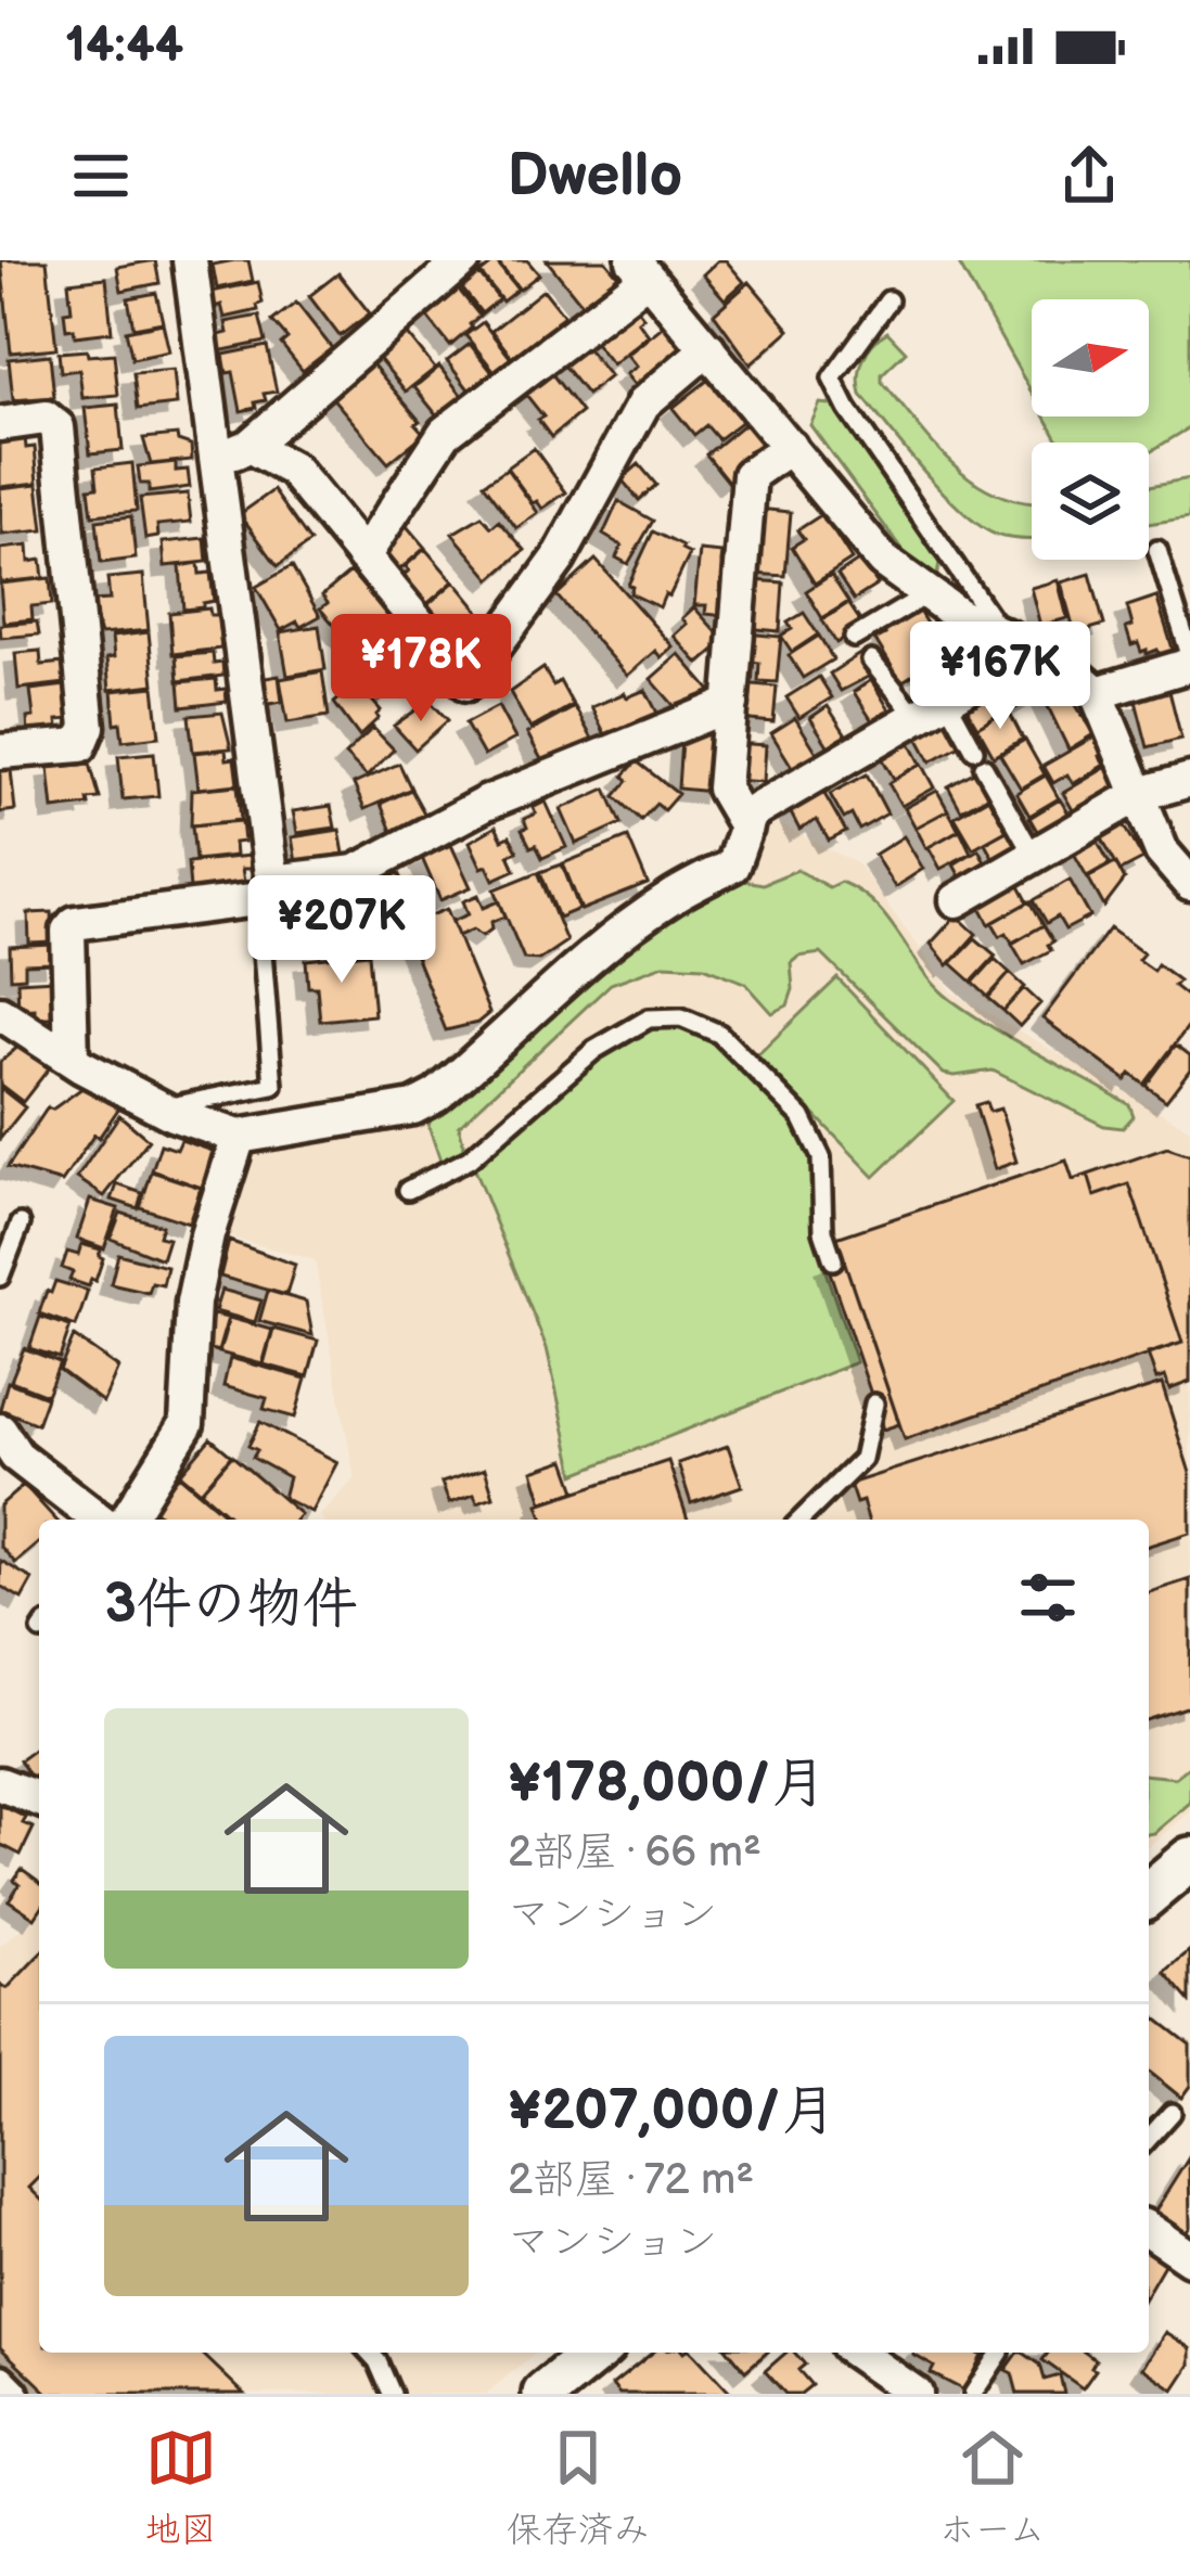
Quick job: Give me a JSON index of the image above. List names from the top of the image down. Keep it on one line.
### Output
{"north":"right","page":{"status":"14:44","header":"Dwello","price":["¥178K","¥167K","¥207K"],"heading":"3件の物件","list":[{"name":"¥178,000/月","note":"2部屋 · 66 m² · マンション"},{"name":"¥207,000/月","note":"2部屋 · 72 m² · マンション"}],"tabs":["地図","保存済み","ホーム"]}}
